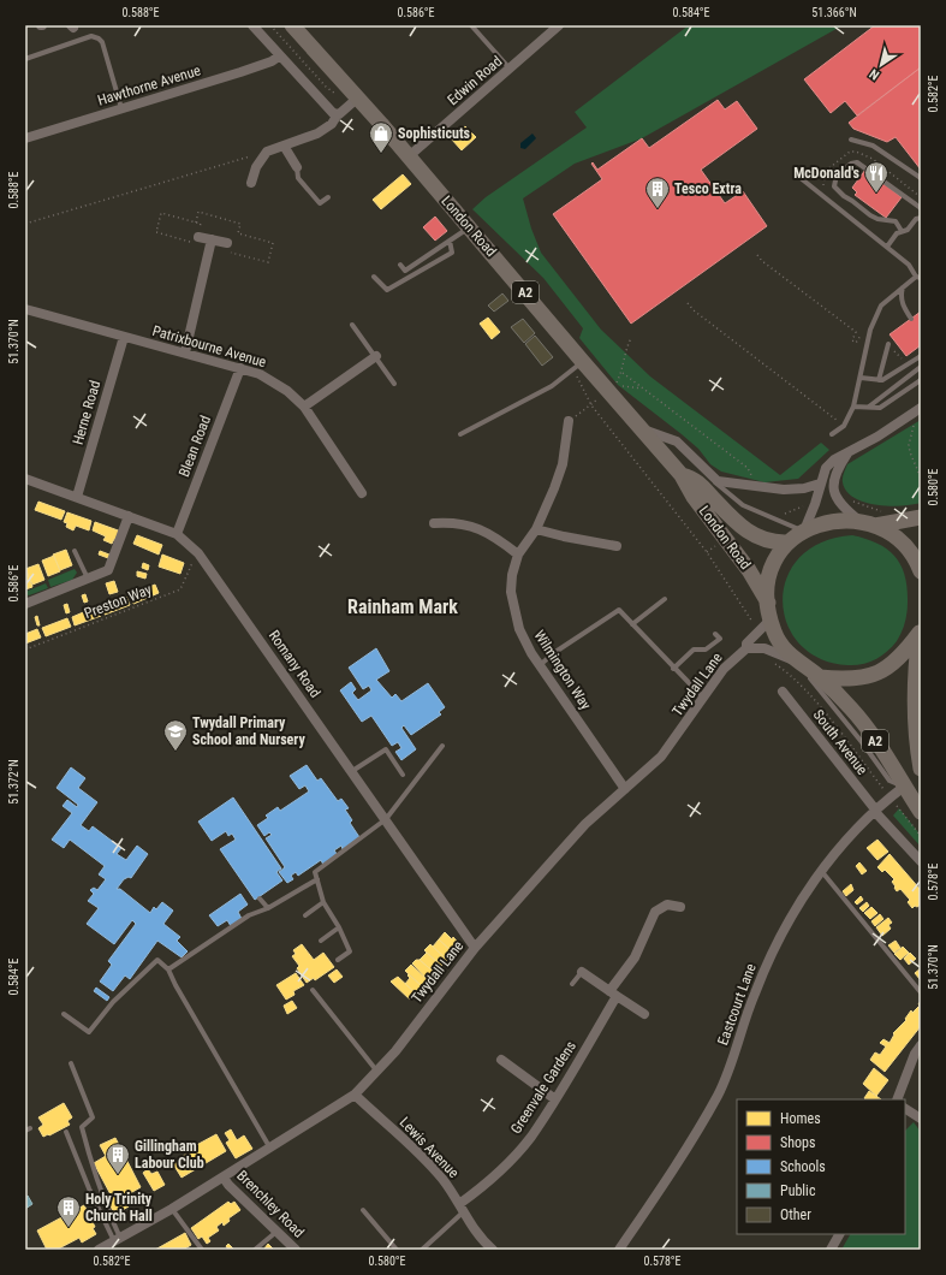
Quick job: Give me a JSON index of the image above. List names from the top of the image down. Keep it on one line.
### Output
{"streets":{"main road":["London Road","A2"],"street":["Edwin Road","Hawthorne Avenue","Patrixbourne Avenue","Herne Road","Blean Road","Romany Road","Wilmington Way","Twydall Lane","South Avenue","Eastcourt Lane","Greenvale Gardens","Lewis Avenue","Brenchley Road"],"path":["Preston Way"]},"crossings":[["Edwin Road","London Road"],["A2","Eastcourt Lane"],["Patrixbourne Avenue","Herne Road"],["Patrixbourne Avenue","Blean Road"],["Herne Road","Romany Road"],["Blean Road","Romany Road"],["Preston Way","Romany Road"],["Romany Road","Twydall Lane"],["Wilmington Way","Twydall Lane"],["Twydall Lane","Lewis Avenue"],["Twydall Lane","Brenchley Road"],["South Avenue","Eastcourt Lane"],["Greenvale Gardens","Lewis Avenue"]],"districts":["Rainham Mark"],"places":{"shop":["Sophisticuts"],"restaurant":["McDonald's"],"building":["Tesco Extra","Gillingham Labour Club","Holy Trinity Church Hall"],"school or university":["Twydall Primary School and Nursery"]},"legend":["Homes","Shops","Schools","Public","Other"],"north":"bottom left","coordinates":["0.588°E","0.586°E","0.584°E","51.366°N","0.582°E","51.370°N","0.580°E","51.372°N","0.578°E"]}
